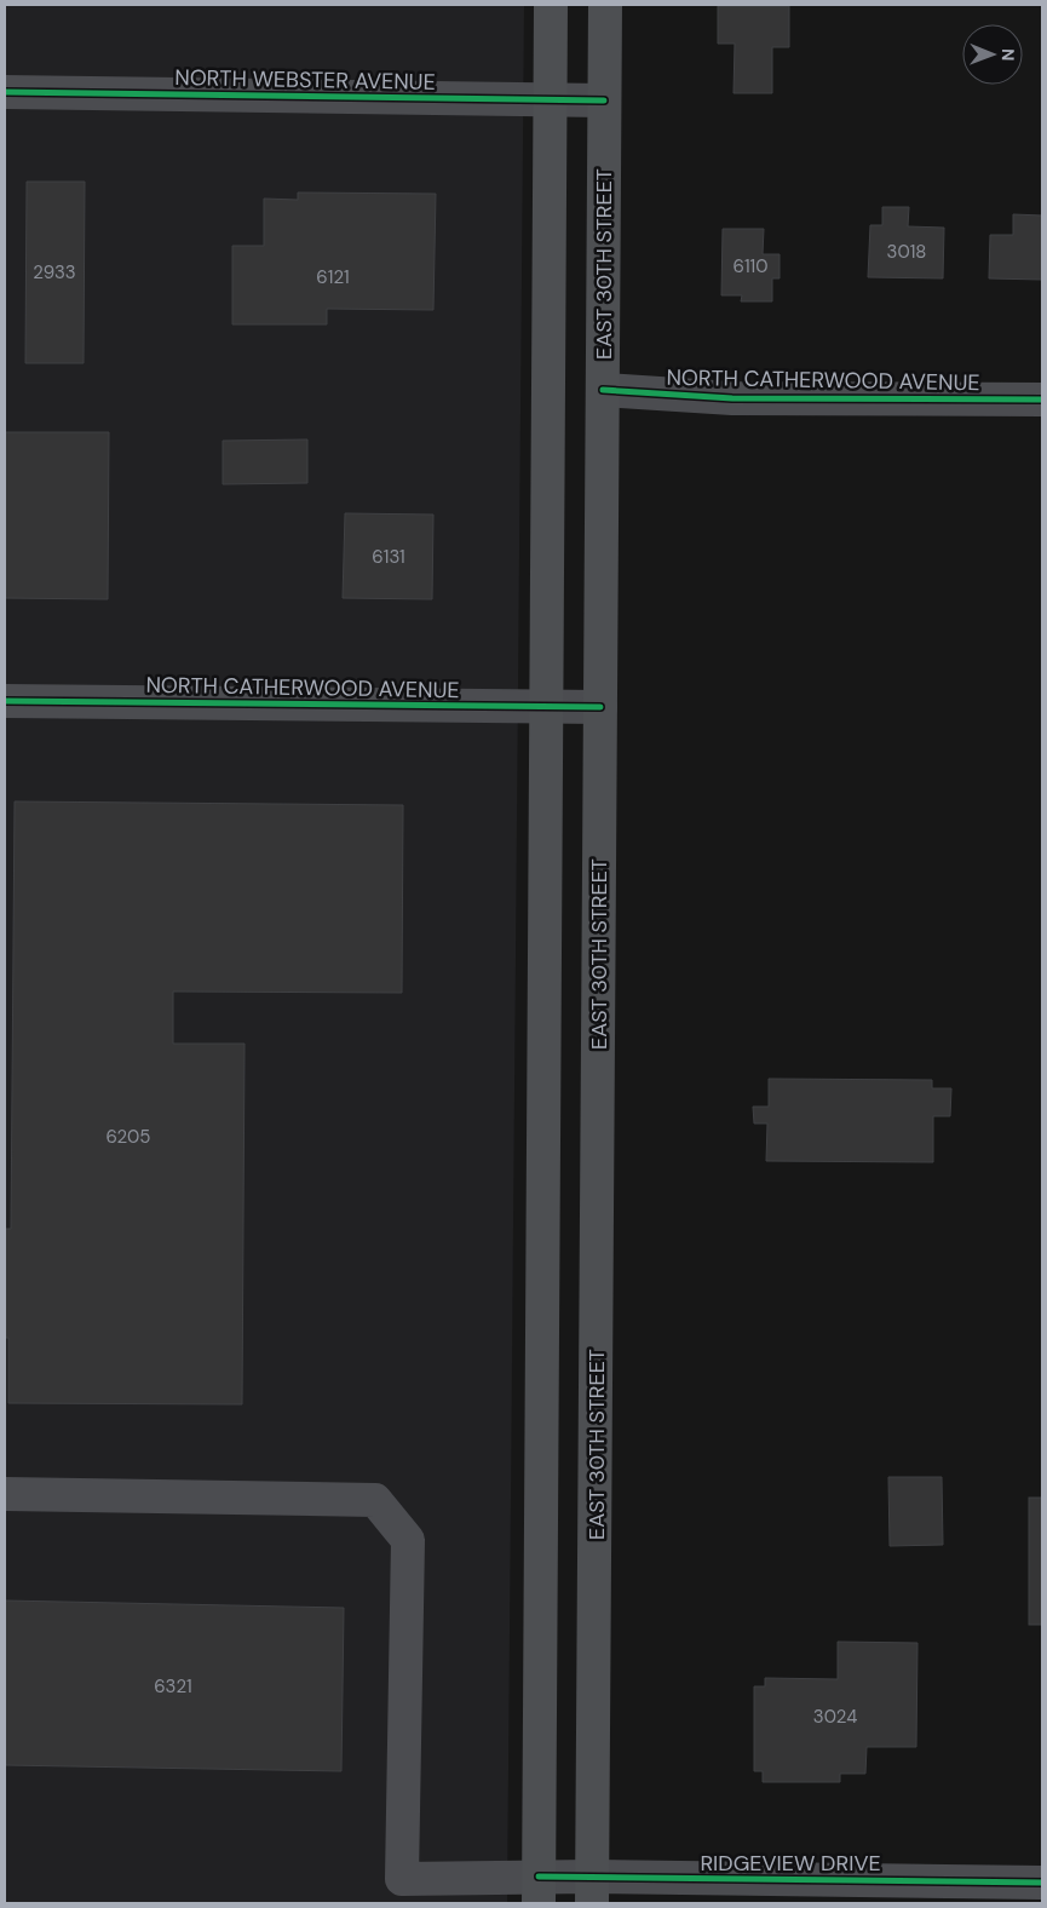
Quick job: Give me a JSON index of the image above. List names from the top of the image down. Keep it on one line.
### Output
{"streets":{"main road":["EAST 30TH STREET"],"street":["NORTH WEBSTER AVENUE","NORTH CATHERWOOD AVENUE","RIDGEVIEW DRIVE"]},"crossings":[["NORTH WEBSTER AVENUE","EAST 30TH STREET"],["EAST 30TH STREET","NORTH CATHERWOOD AVENUE"],["EAST 30TH STREET","RIDGEVIEW DRIVE"]],"house_numbers":["3018","6110","2933","6121","6131","6205","6321","3024"],"north":"right"}
